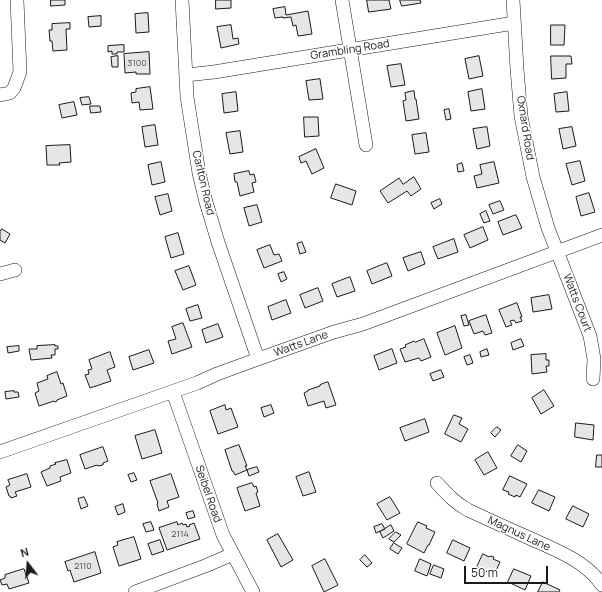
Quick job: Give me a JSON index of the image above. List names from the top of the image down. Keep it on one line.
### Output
{"streets":{"street":["Grambling Road","Oxnard Road","Carlton Road","Watts Court","Watts Lane","Seibel Road","Magnus Lane"]},"crossings":[["Grambling Road","Oxnard Road"],["Grambling Road","Carlton Road"],["Oxnard Road","Watts Court"],["Oxnard Road","Watts Lane"],["Carlton Road","Watts Lane"],["Watts Court","Watts Lane"],["Watts Lane","Seibel Road"]],"house_numbers":["3100","2114","2110"],"scale_bar":"50 m","north":"top"}
